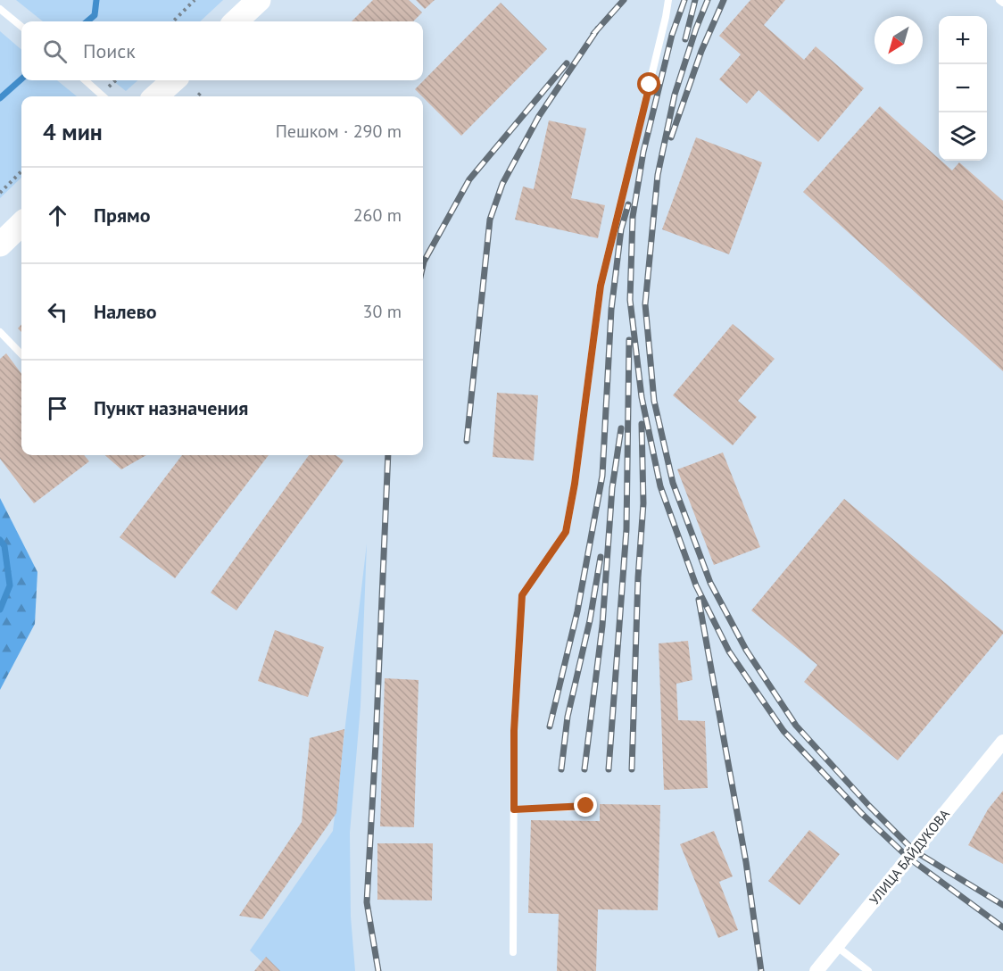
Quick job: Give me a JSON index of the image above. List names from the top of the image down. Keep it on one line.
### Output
{"streets":{"street":["УЛИЦА БАЙДУКОВА"]},"north":"bottom left","page":{"map_buttons":["+","−"],"search":"Поиск","heading":["4 мин","Пешком · 290 m"],"list":[["Прямо","260 m"],["Налево","30 m"],"Пункт назначения"]}}
